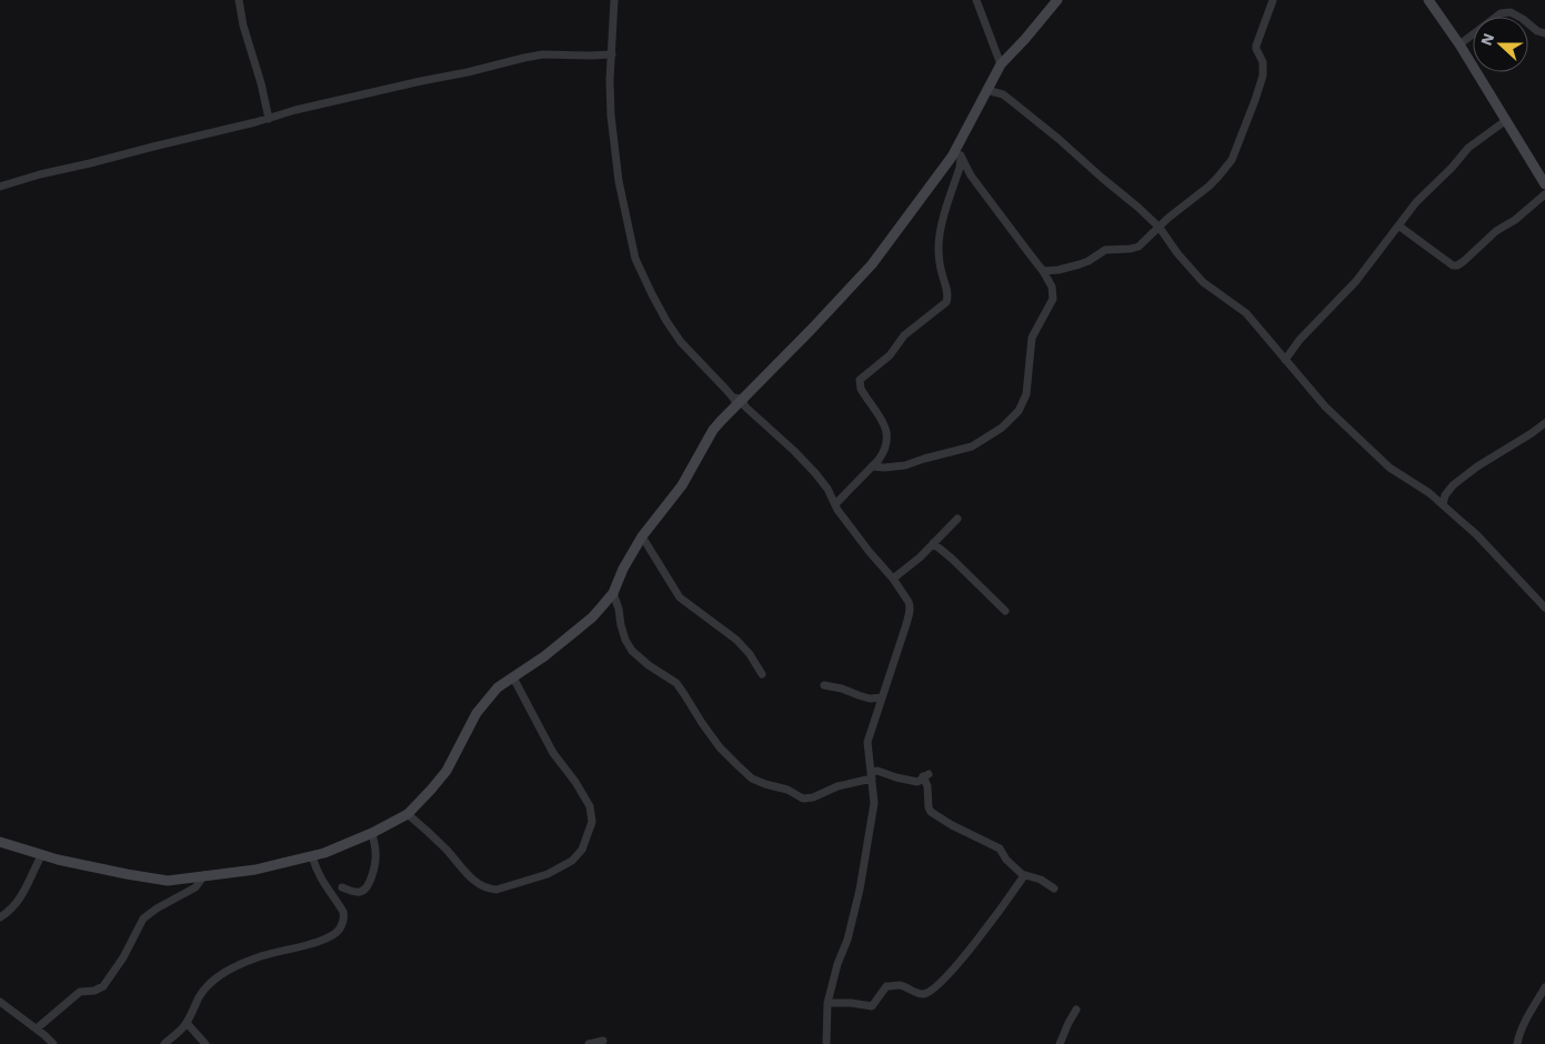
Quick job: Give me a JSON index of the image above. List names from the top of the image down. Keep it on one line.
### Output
{"north":"left"}
